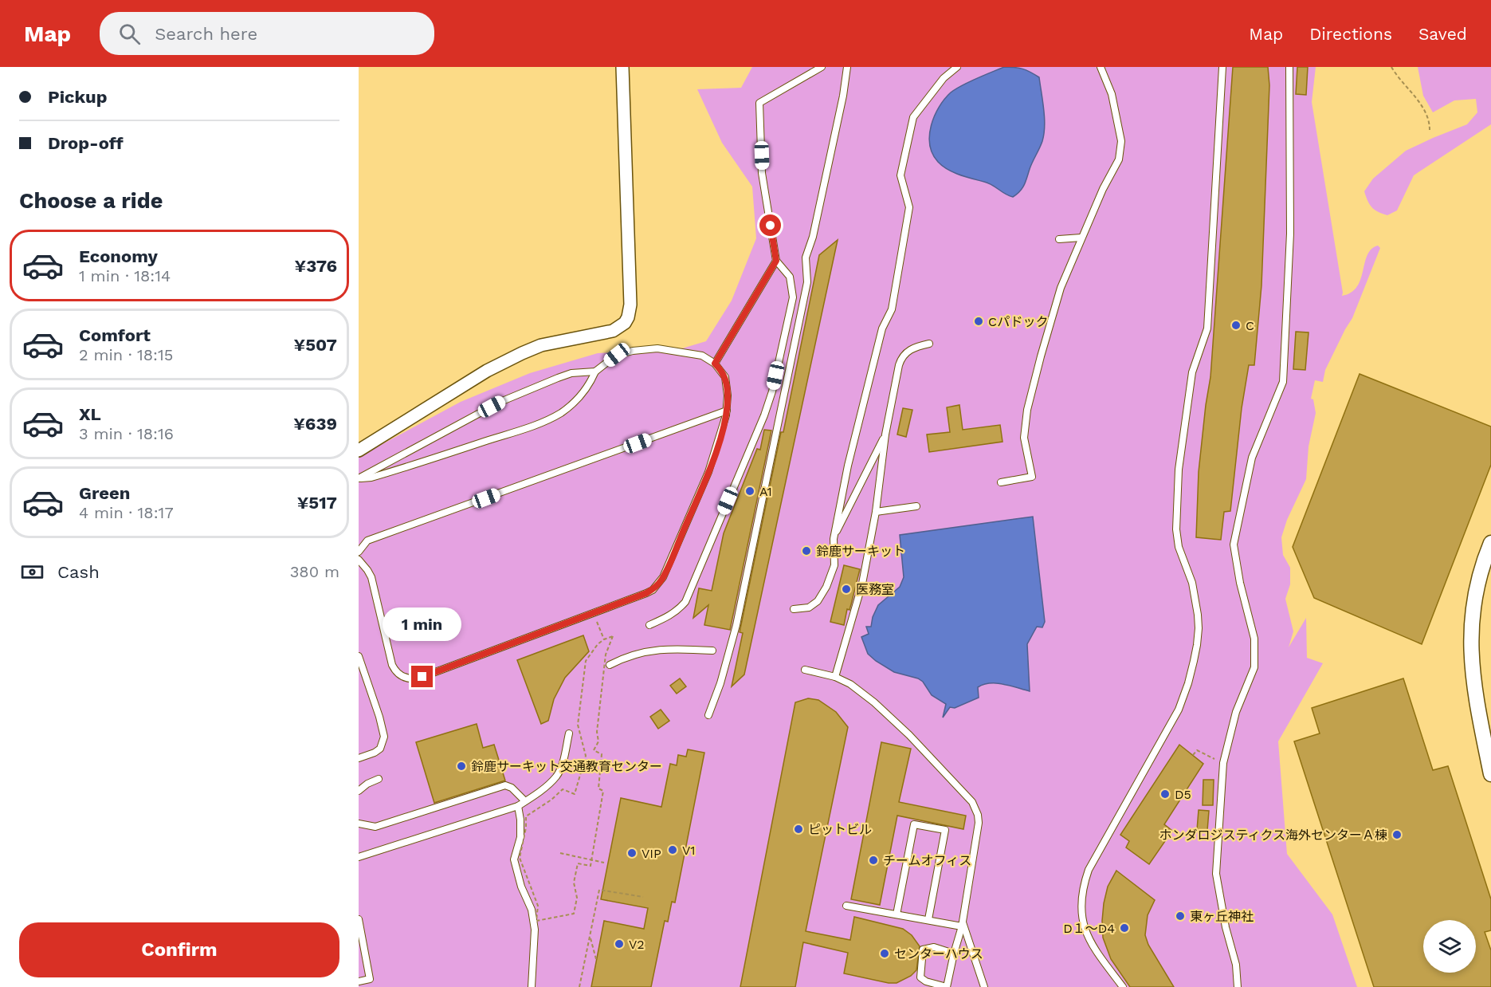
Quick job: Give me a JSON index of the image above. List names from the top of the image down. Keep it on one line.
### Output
{"places":["Cパドック","C","A1","鈴鹿サーキット","医務室","鈴鹿サーキット交通教育センター","D5","ピットビル","ホンダロジスティクス海外センターＡ棟","V1","VIP","チームオフィス","東ヶ丘神社","D１～D4","V2","センターハウス"],"page":{"header":"Map","search":"Search here","nav":["Map","Directions","Saved"],"banner":["Pickup","Drop-off"],"heading":"Choose a ride","list":[{"name":"Economy","note":"1 min · 18:14","value":"¥376"},{"name":"Comfort","note":"2 min · 18:15","value":"¥507"},{"name":"XL","note":"3 min · 18:16","value":"¥639"},{"name":"Green","note":"4 min · 18:17","value":"¥517"}],"pay":["Cash","380 m"],"bubble":"1 min","buttons":"Confirm"}}
